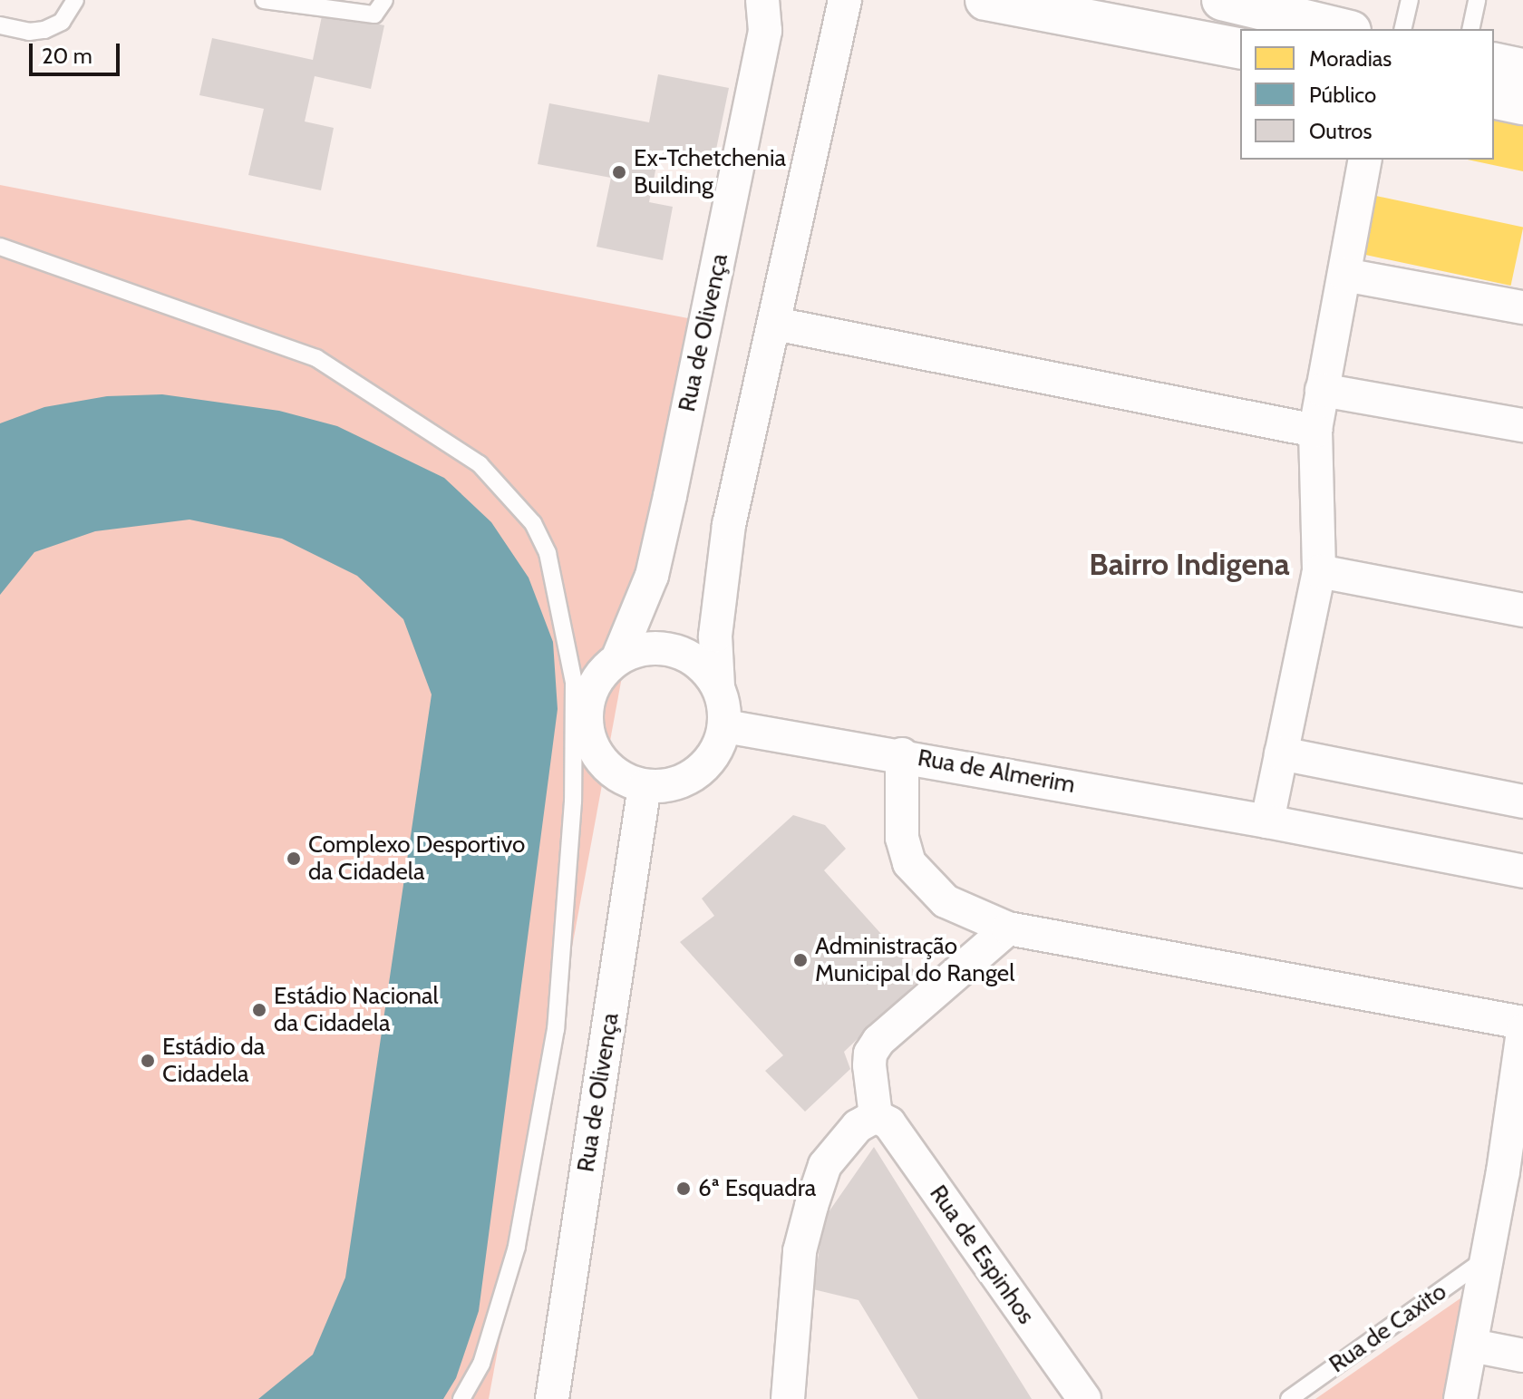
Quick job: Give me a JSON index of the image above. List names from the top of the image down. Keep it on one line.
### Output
{"streets":{"street":["Rua de Olivença","Rua de Almerim","Rua de Espinhos"],"lane":["Rua de Caxito"]},"crossings":[["Rua de Olivença","Rua de Almerim"]],"districts":["Bairro Indigena"],"places":["Ex-Tchetchenia Building","Complexo Desportivo da Cidadela","Administração Municipal do Rangel","Estádio Nacional da Cidadela","Estádio da Cidadela","6ª Esquadra"],"legend":["Moradias","Público","Outros"],"scale_bar":"20 m"}
